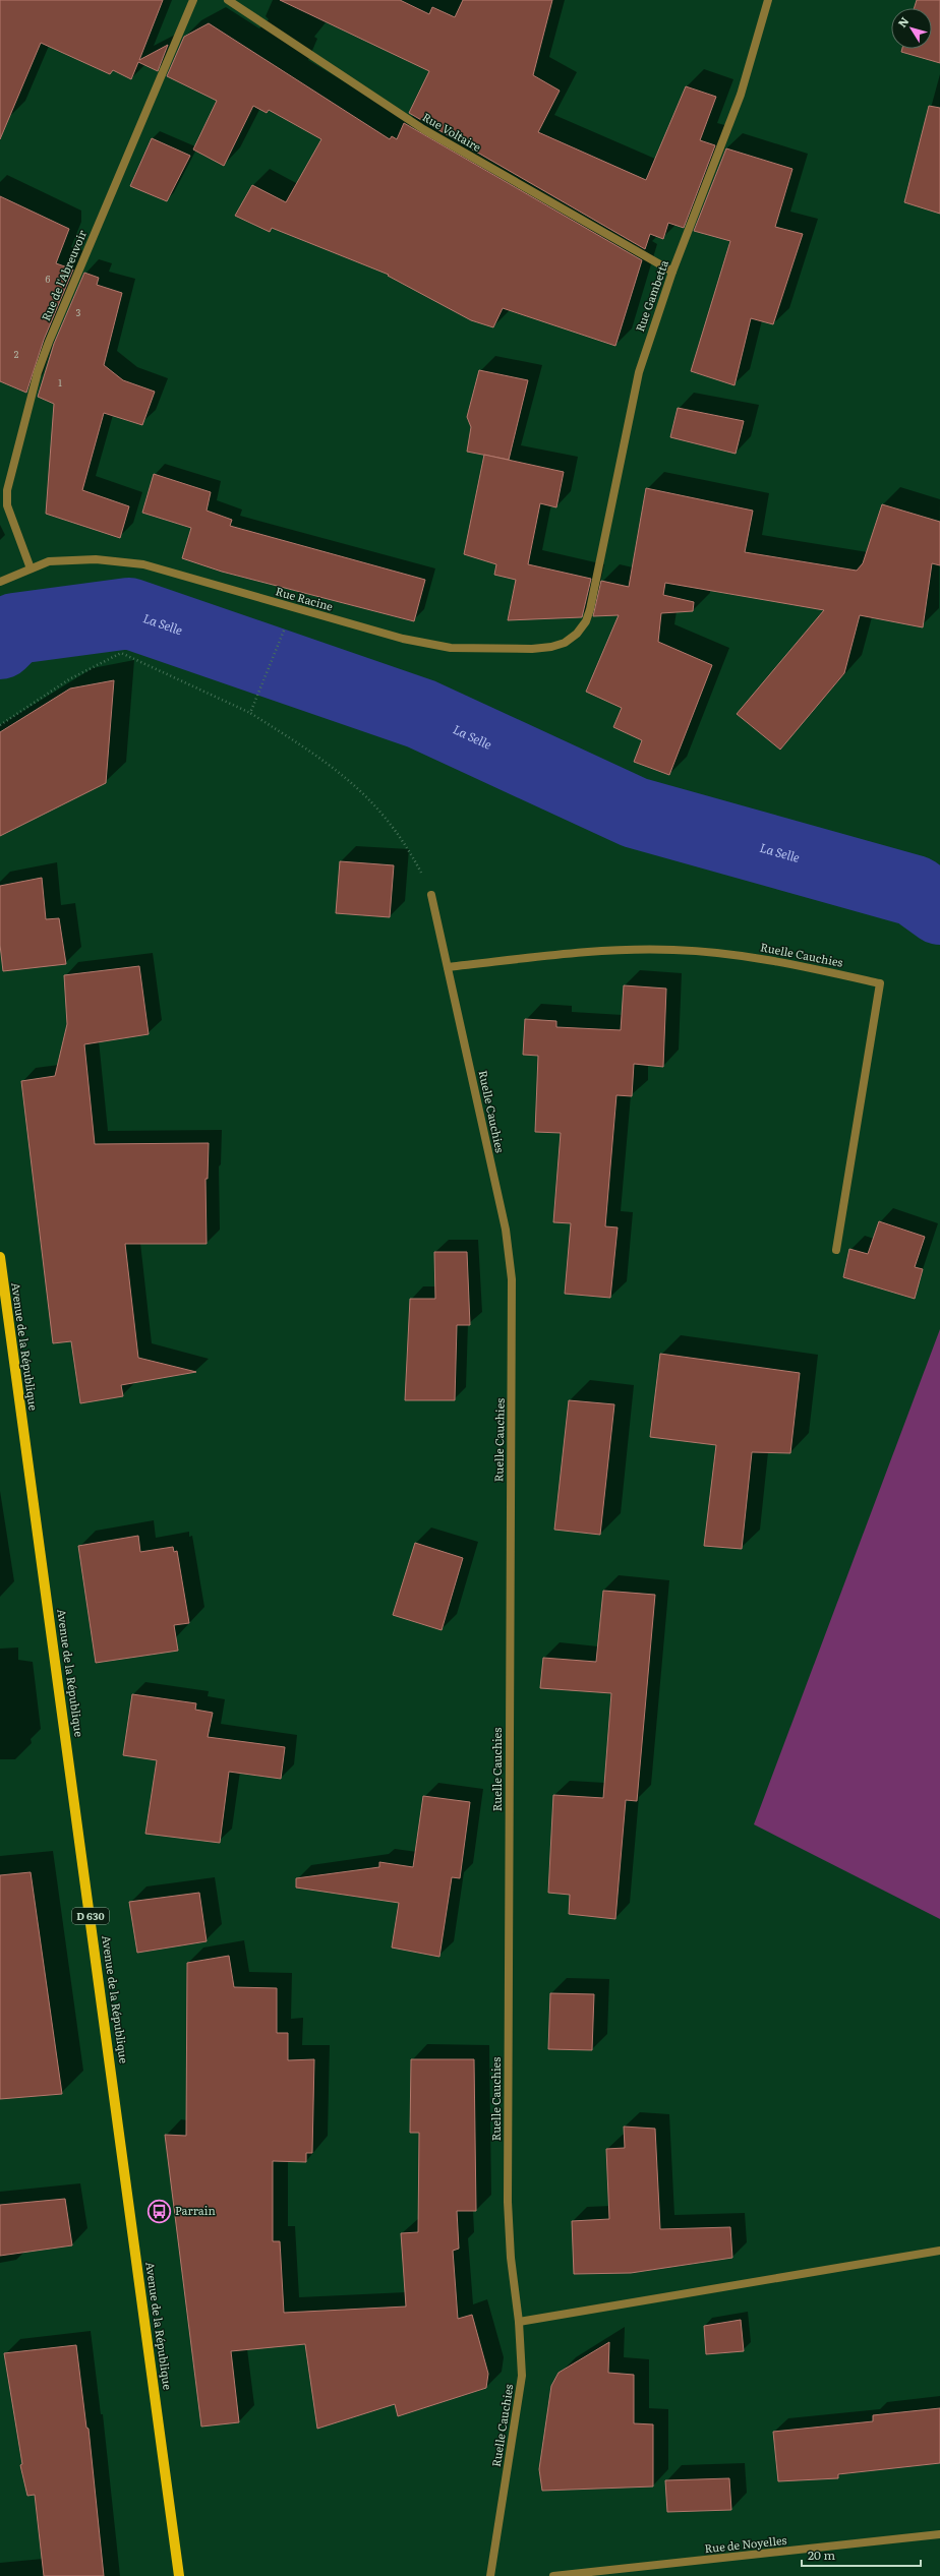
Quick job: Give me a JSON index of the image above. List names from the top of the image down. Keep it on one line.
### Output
{"streets":{"main road":["Avenue de la République","D 630"],"street":["Rue Voltaire","Rue de l'Abreuvoir","Rue Gambetta","Rue Racine","Ruelle Cauchies","Rue de Noyelles"]},"crossings":[["Rue Voltaire","Rue Gambetta"],["Rue de l'Abreuvoir","Rue Racine"],["Rue Gambetta","Rue Racine"]],"water":["La Selle"],"places":{"bus stop":["Parrain"]},"house_numbers":["6","3","2","1"],"scale_bar":"20 m","north":"top left"}
